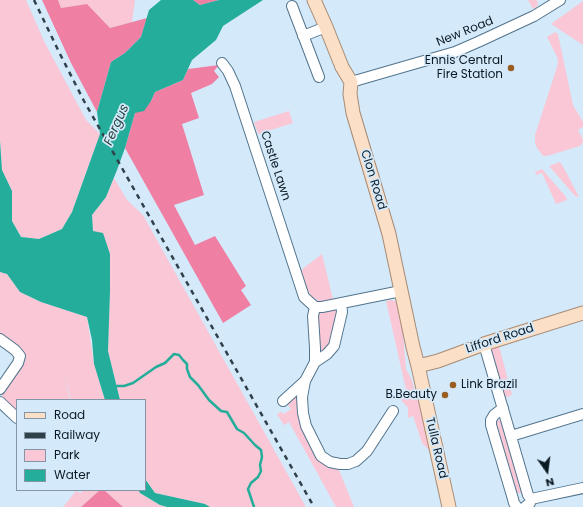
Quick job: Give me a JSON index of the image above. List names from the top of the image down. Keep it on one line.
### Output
{"streets":{"main road":["Clon Road","Lifford Road","Tulla Road"],"street":["New Road","Castle Lawn"]},"crossings":[["New Road","Clon Road"],["Clon Road","Lifford Road"],["Clon Road","Tulla Road"],["Lifford Road","Tulla Road"]],"water":["Fergus"],"places":["Ennis Central Fire Station","Link Brazil","B.Beauty"],"legend":["Road","Railway","Park","Water"],"north":"bottom"}
